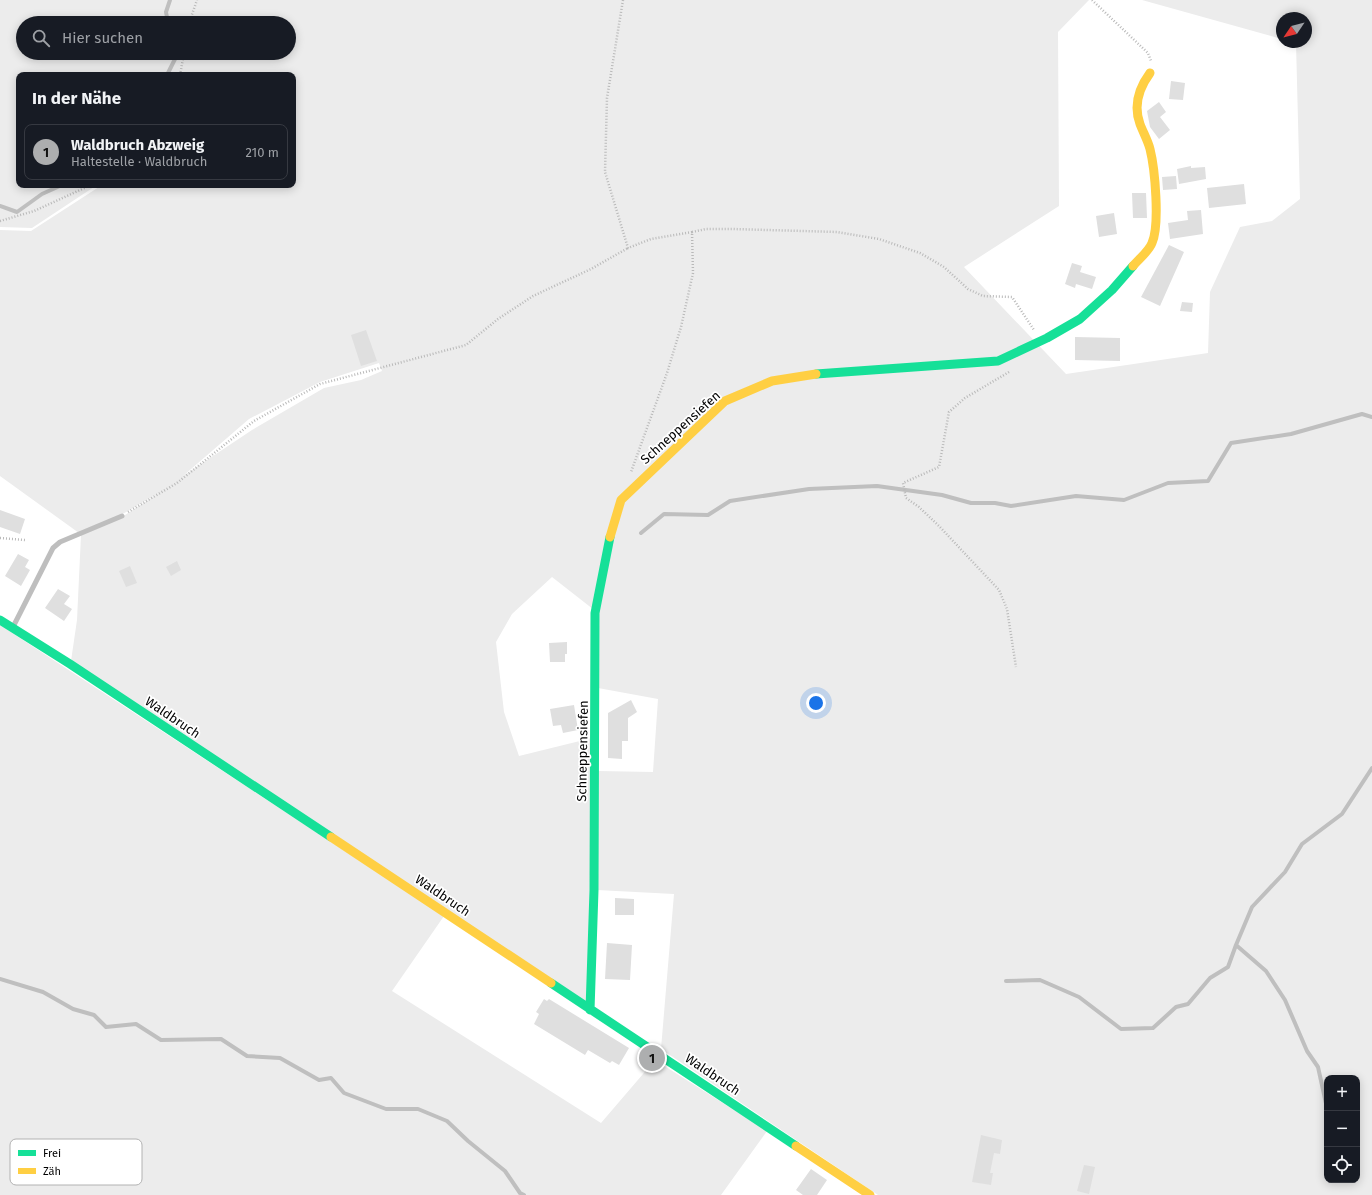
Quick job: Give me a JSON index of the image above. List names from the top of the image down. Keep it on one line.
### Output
{"streets":{"street":["Schneppensiefen","Waldbruch"]},"crossings":[["Schneppensiefen","Waldbruch"]],"legend":["Frei","Zäh"],"north":"bottom left","page":{"search":"Hier suchen","heading":"In der Nähe","list":[{"mark":"1","name":"Waldbruch Abzweig","note":"Haltestelle · Waldbruch","value":"210 m"}],"pins":"1","map_buttons":["+","−"]}}
